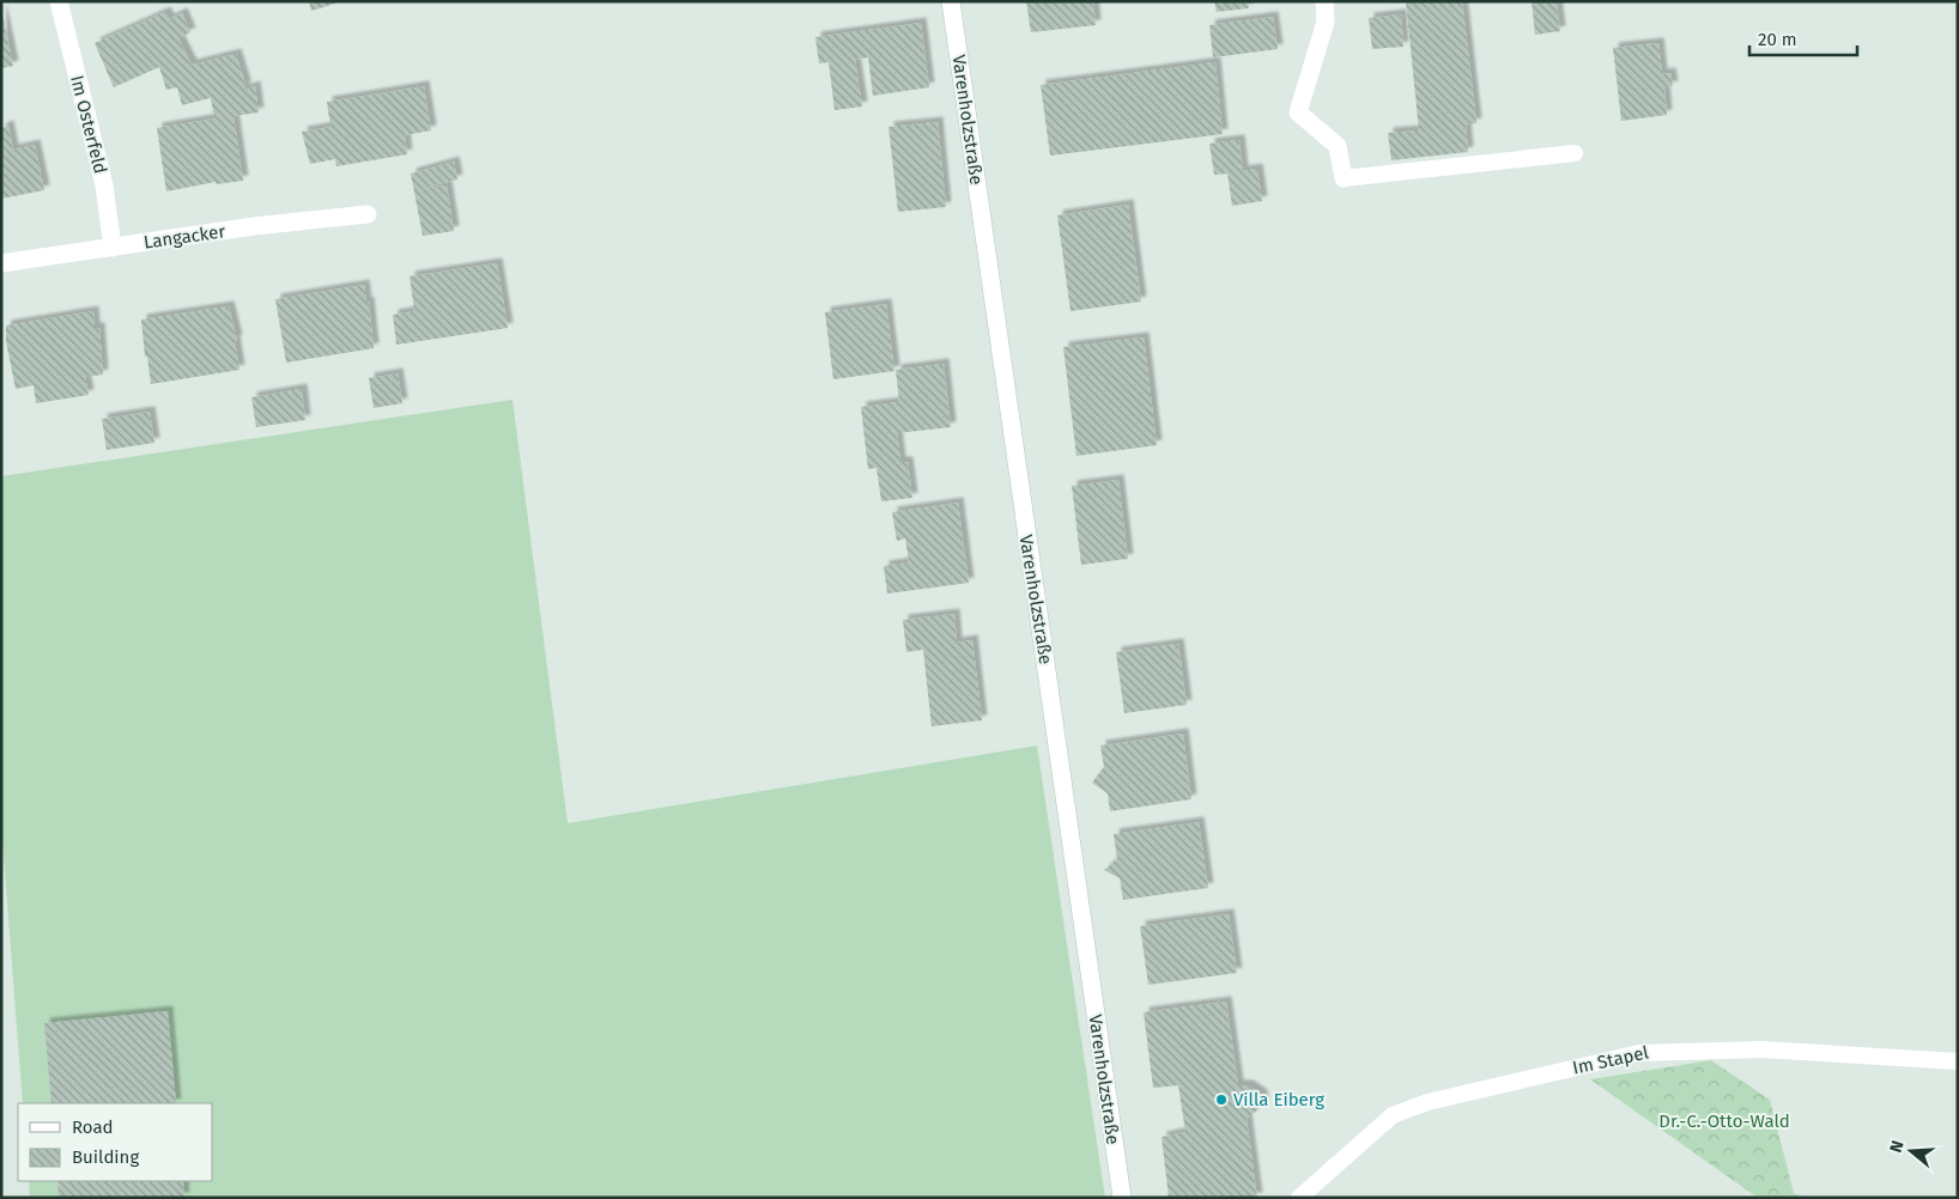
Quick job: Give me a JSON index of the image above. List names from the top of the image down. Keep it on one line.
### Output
{"streets":{"street":["Varenholzstraße","Im Osterfeld","Langacker"],"lane":["Im Stapel"]},"crossings":[["Im Osterfeld","Langacker"]],"parks":["Dr.-C.-Otto-Wald"],"places":["Villa Eiberg"],"legend":["Road","Building"],"scale_bar":"20 m","north":"left"}
